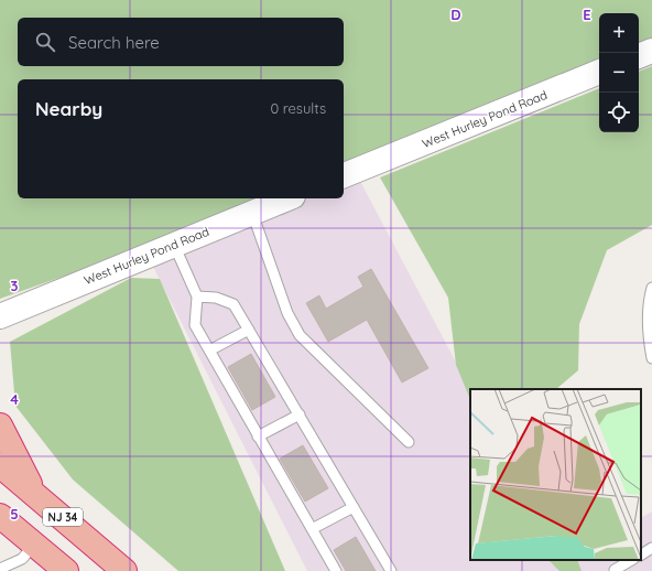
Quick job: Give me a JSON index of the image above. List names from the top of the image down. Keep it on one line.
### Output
{"streets":{"highway":["NJ 34"],"street":["West Hurley Pond Road"]},"page":{"map_buttons":["+","−"],"search":"Search here","heading":["Nearby","0 results"]},"grid":{"columns":["D","E"],"rows":["3","4","5"]}}
